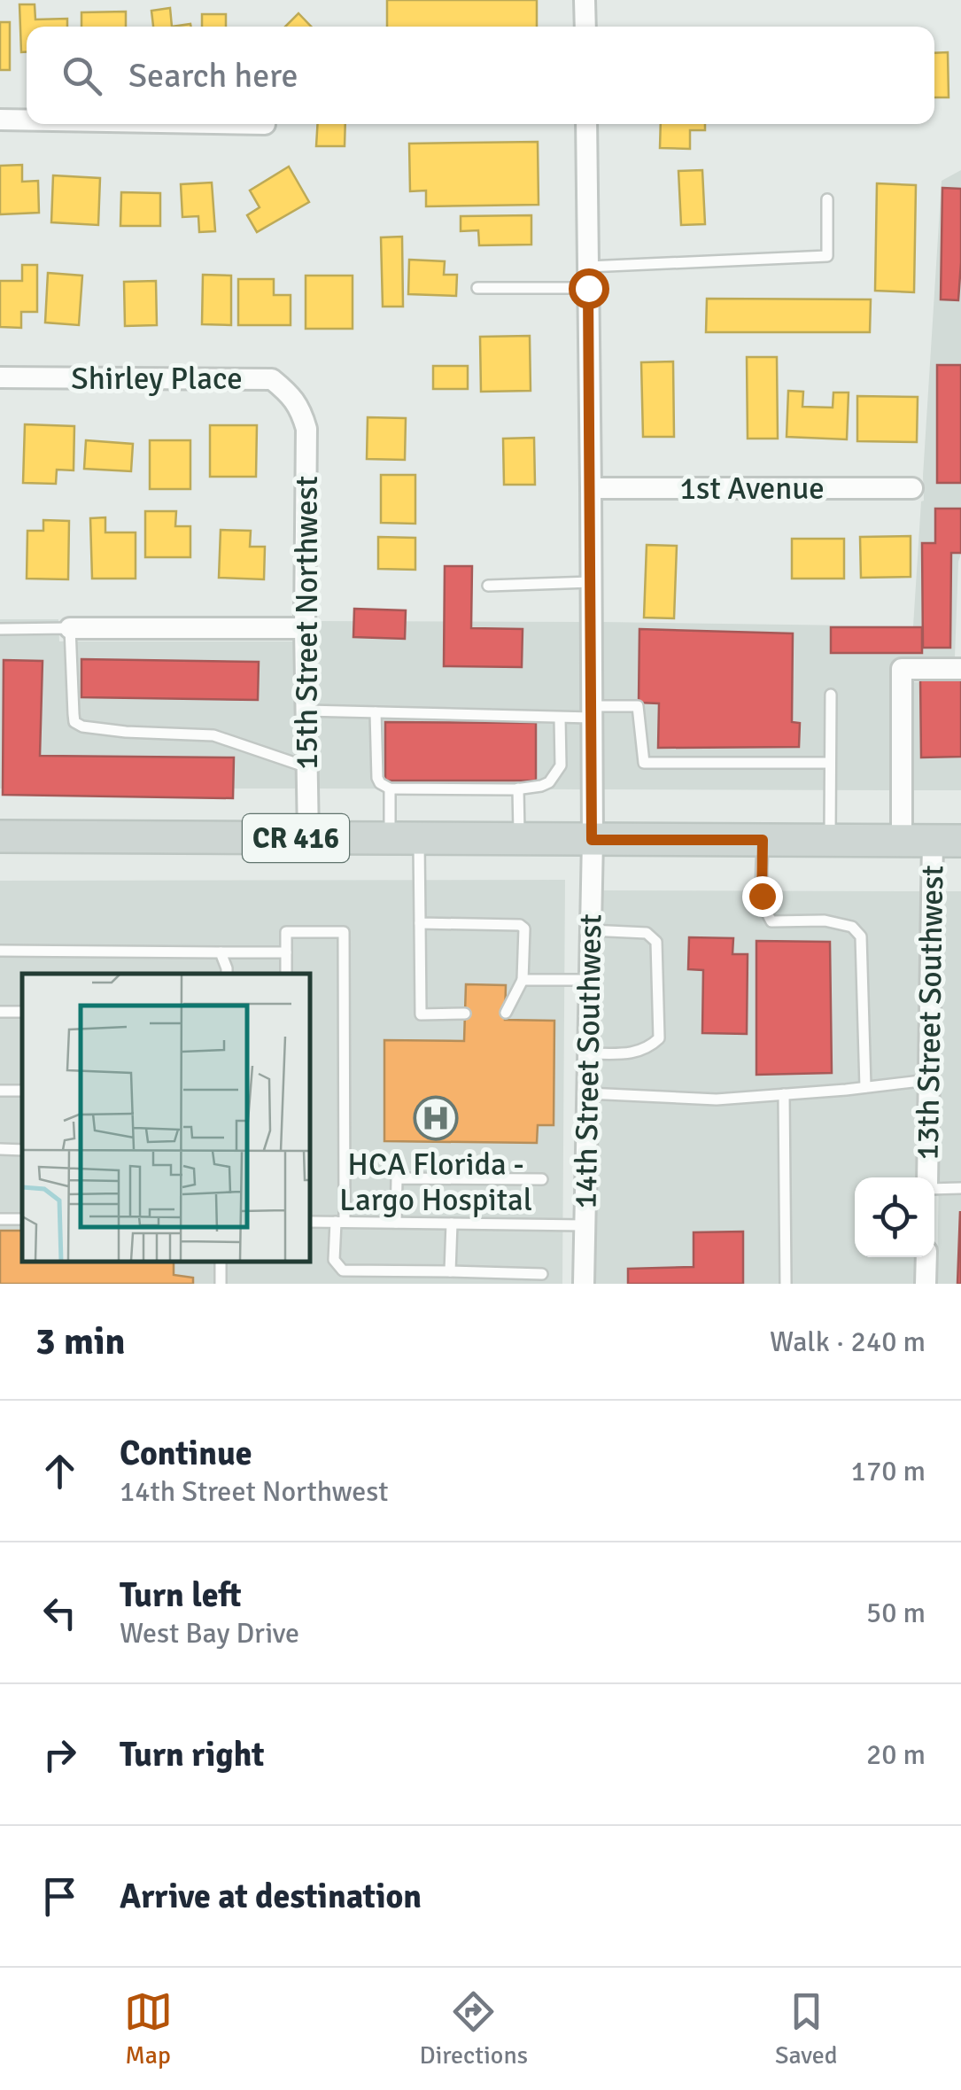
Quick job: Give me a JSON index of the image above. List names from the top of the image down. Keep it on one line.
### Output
{"streets":{"main road":["CR 416"],"street":["Shirley Place","1st Avenue","15th Street Northwest","13th Street Southwest","14th Street Southwest"]},"crossings":[["Shirley Place","15th Street Northwest"],["1st Avenue","14th Street Southwest"],["15th Street Northwest","CR 416"],["CR 416","13th Street Southwest"],["CR 416","14th Street Southwest"]],"places":{"hospital":["HCA Florida - Largo Hospital"]},"page":{"search":"Search here","heading":["3 min","Walk · 240 m"],"list":[["Continue","14th Street Northwest","170 m"],["Turn left","West Bay Drive","50 m"],["Turn right","20 m"],"Arrive at destination"],"nav":["Map","Directions","Saved"]}}
